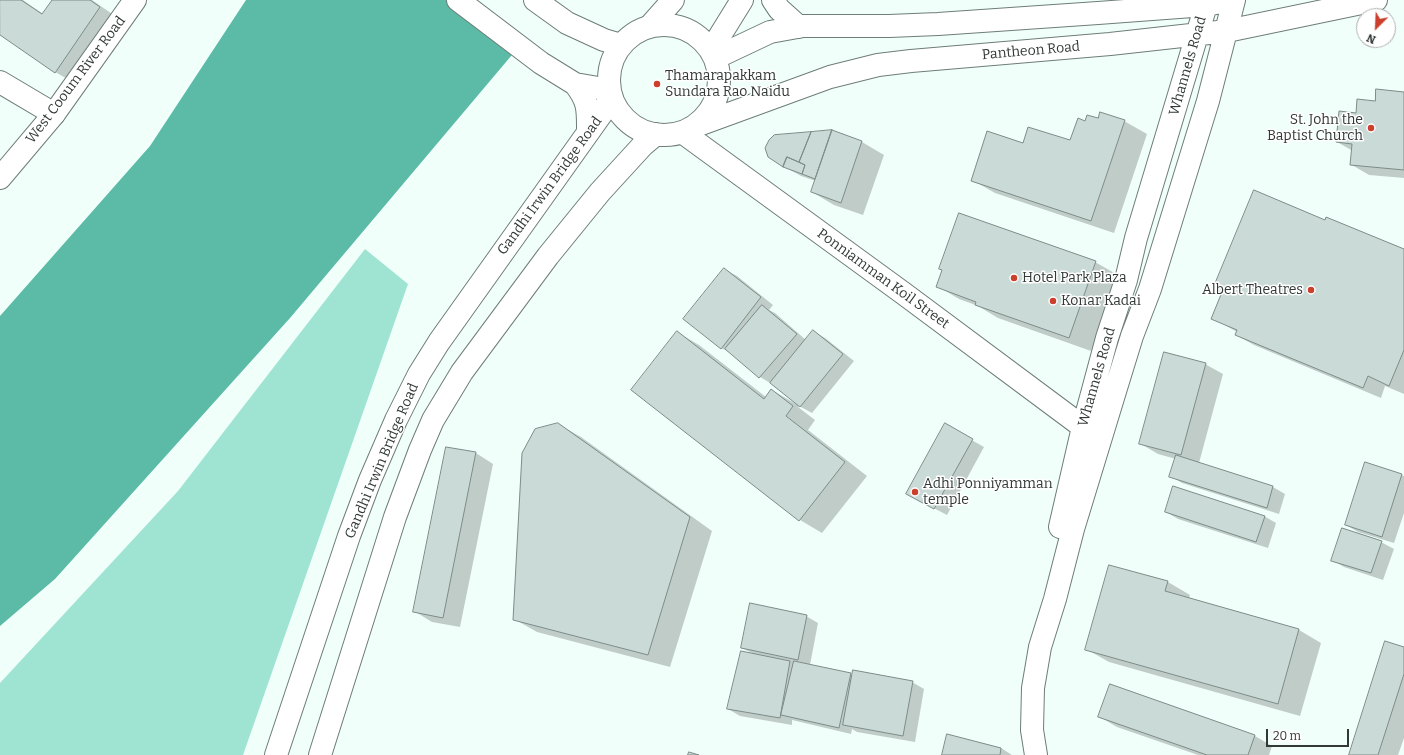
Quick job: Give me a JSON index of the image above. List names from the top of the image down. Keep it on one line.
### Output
{"streets":{"main road":["Pantheon Road","Whannels Road","West Cooum River Road","Gandhi Irwin Bridge Road","Ponniamman Koil Street"]},"crossings":[["Pantheon Road","Whannels Road"],["Pantheon Road","Gandhi Irwin Bridge Road"],["Pantheon Road","Ponniamman Koil Street"],["Whannels Road","Ponniamman Koil Street"],["Gandhi Irwin Bridge Road","Ponniamman Koil Street"]],"places":["Thamarapakkam Sundara Rao Naidu","St. John the Baptist Church","Hotel Park Plaza","Albert Theatres","Konar Kadai","Adhi Ponniyamman temple"],"scale_bar":"20 m","north":"bottom left"}
